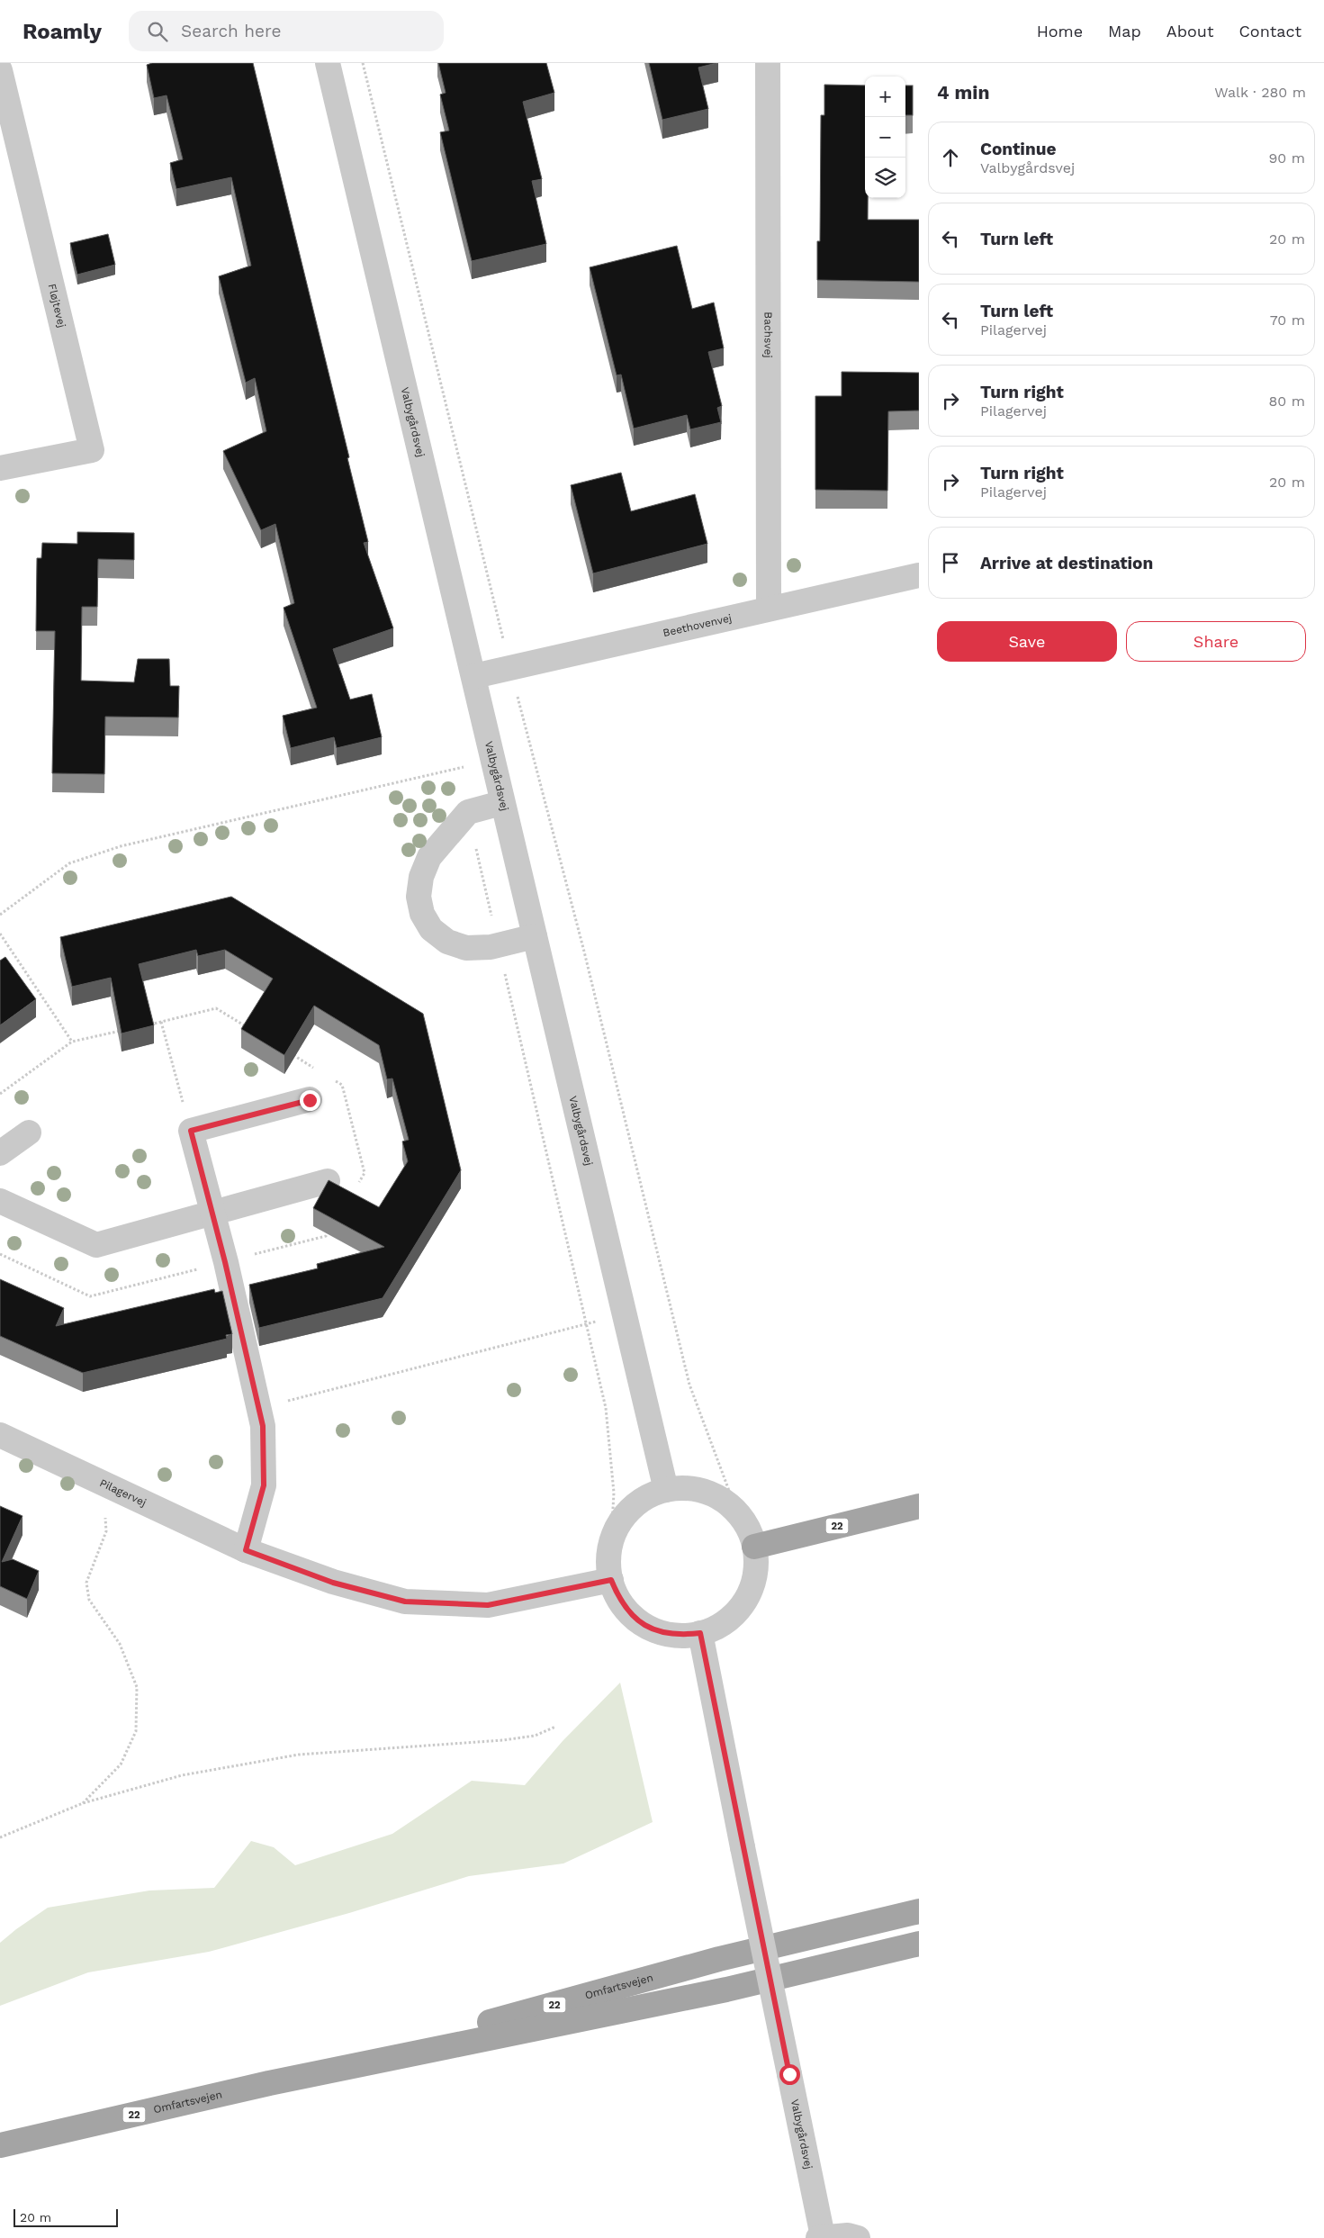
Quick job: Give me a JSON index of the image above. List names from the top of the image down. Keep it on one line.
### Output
{"streets":{"main road":["22","Omfartsvejen"],"street":["Fløjtevej","Bachsvej","Valbygårdsvej","Beethovenvej","Pilagervej"]},"crossings":[["Bachsvej","Beethovenvej"],["Valbygårdsvej","Beethovenvej"],["Valbygårdsvej","Pilagervej"],["Valbygårdsvej","22"],["Pilagervej","22"]],"scale_bar":"20 m","page":{"header":"Roamly","search":"Search here","nav":["Home","Map","About","Contact"],"heading":["4 min","Walk · 280 m"],"map_buttons":["+","−"],"list":[["Continue","Valbygårdsvej","90 m"],["Turn left","20 m"],["Turn left","Pilagervej","70 m"],["Turn right","Pilagervej","80 m"],["Turn right","Pilagervej","20 m"],"Arrive at destination"],"buttons":["Save","Share"],"scale":"20 m"}}
